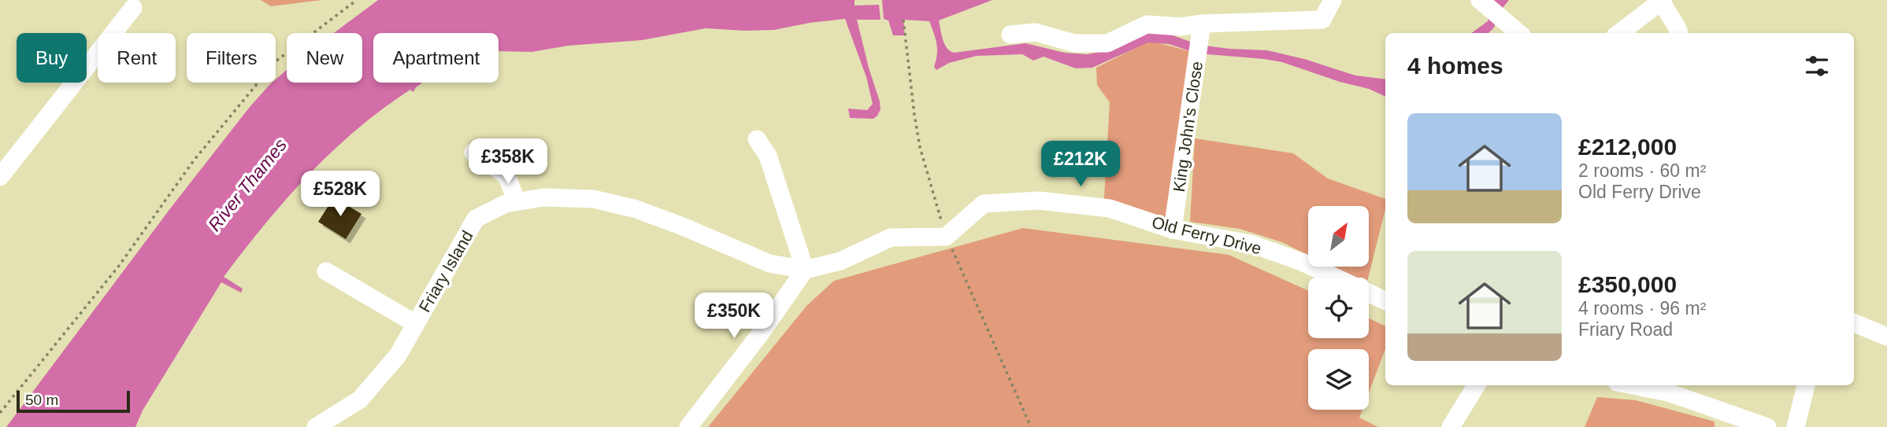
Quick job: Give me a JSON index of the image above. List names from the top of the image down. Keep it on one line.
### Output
{"streets":{"street":["King John's Close","Old Ferry Drive","Friary Island"]},"crossings":[["King John's Close","Old Ferry Drive"],["Old Ferry Drive","Friary Island"]],"water":["River Thames"],"scale_bar":"50 m","north":"top right","page":{"chip":["Buy","Rent","Filters","New","Apartment"],"heading":"4 homes","list":[{"name":"£212,000","note":"2 rooms · 60 m² · Old Ferry Drive"},{"name":"£350,000","note":"4 rooms · 96 m² · Friary Road"}],"price":["£358K","£212K","£528K","£350K"],"scale":"50 m"}}
